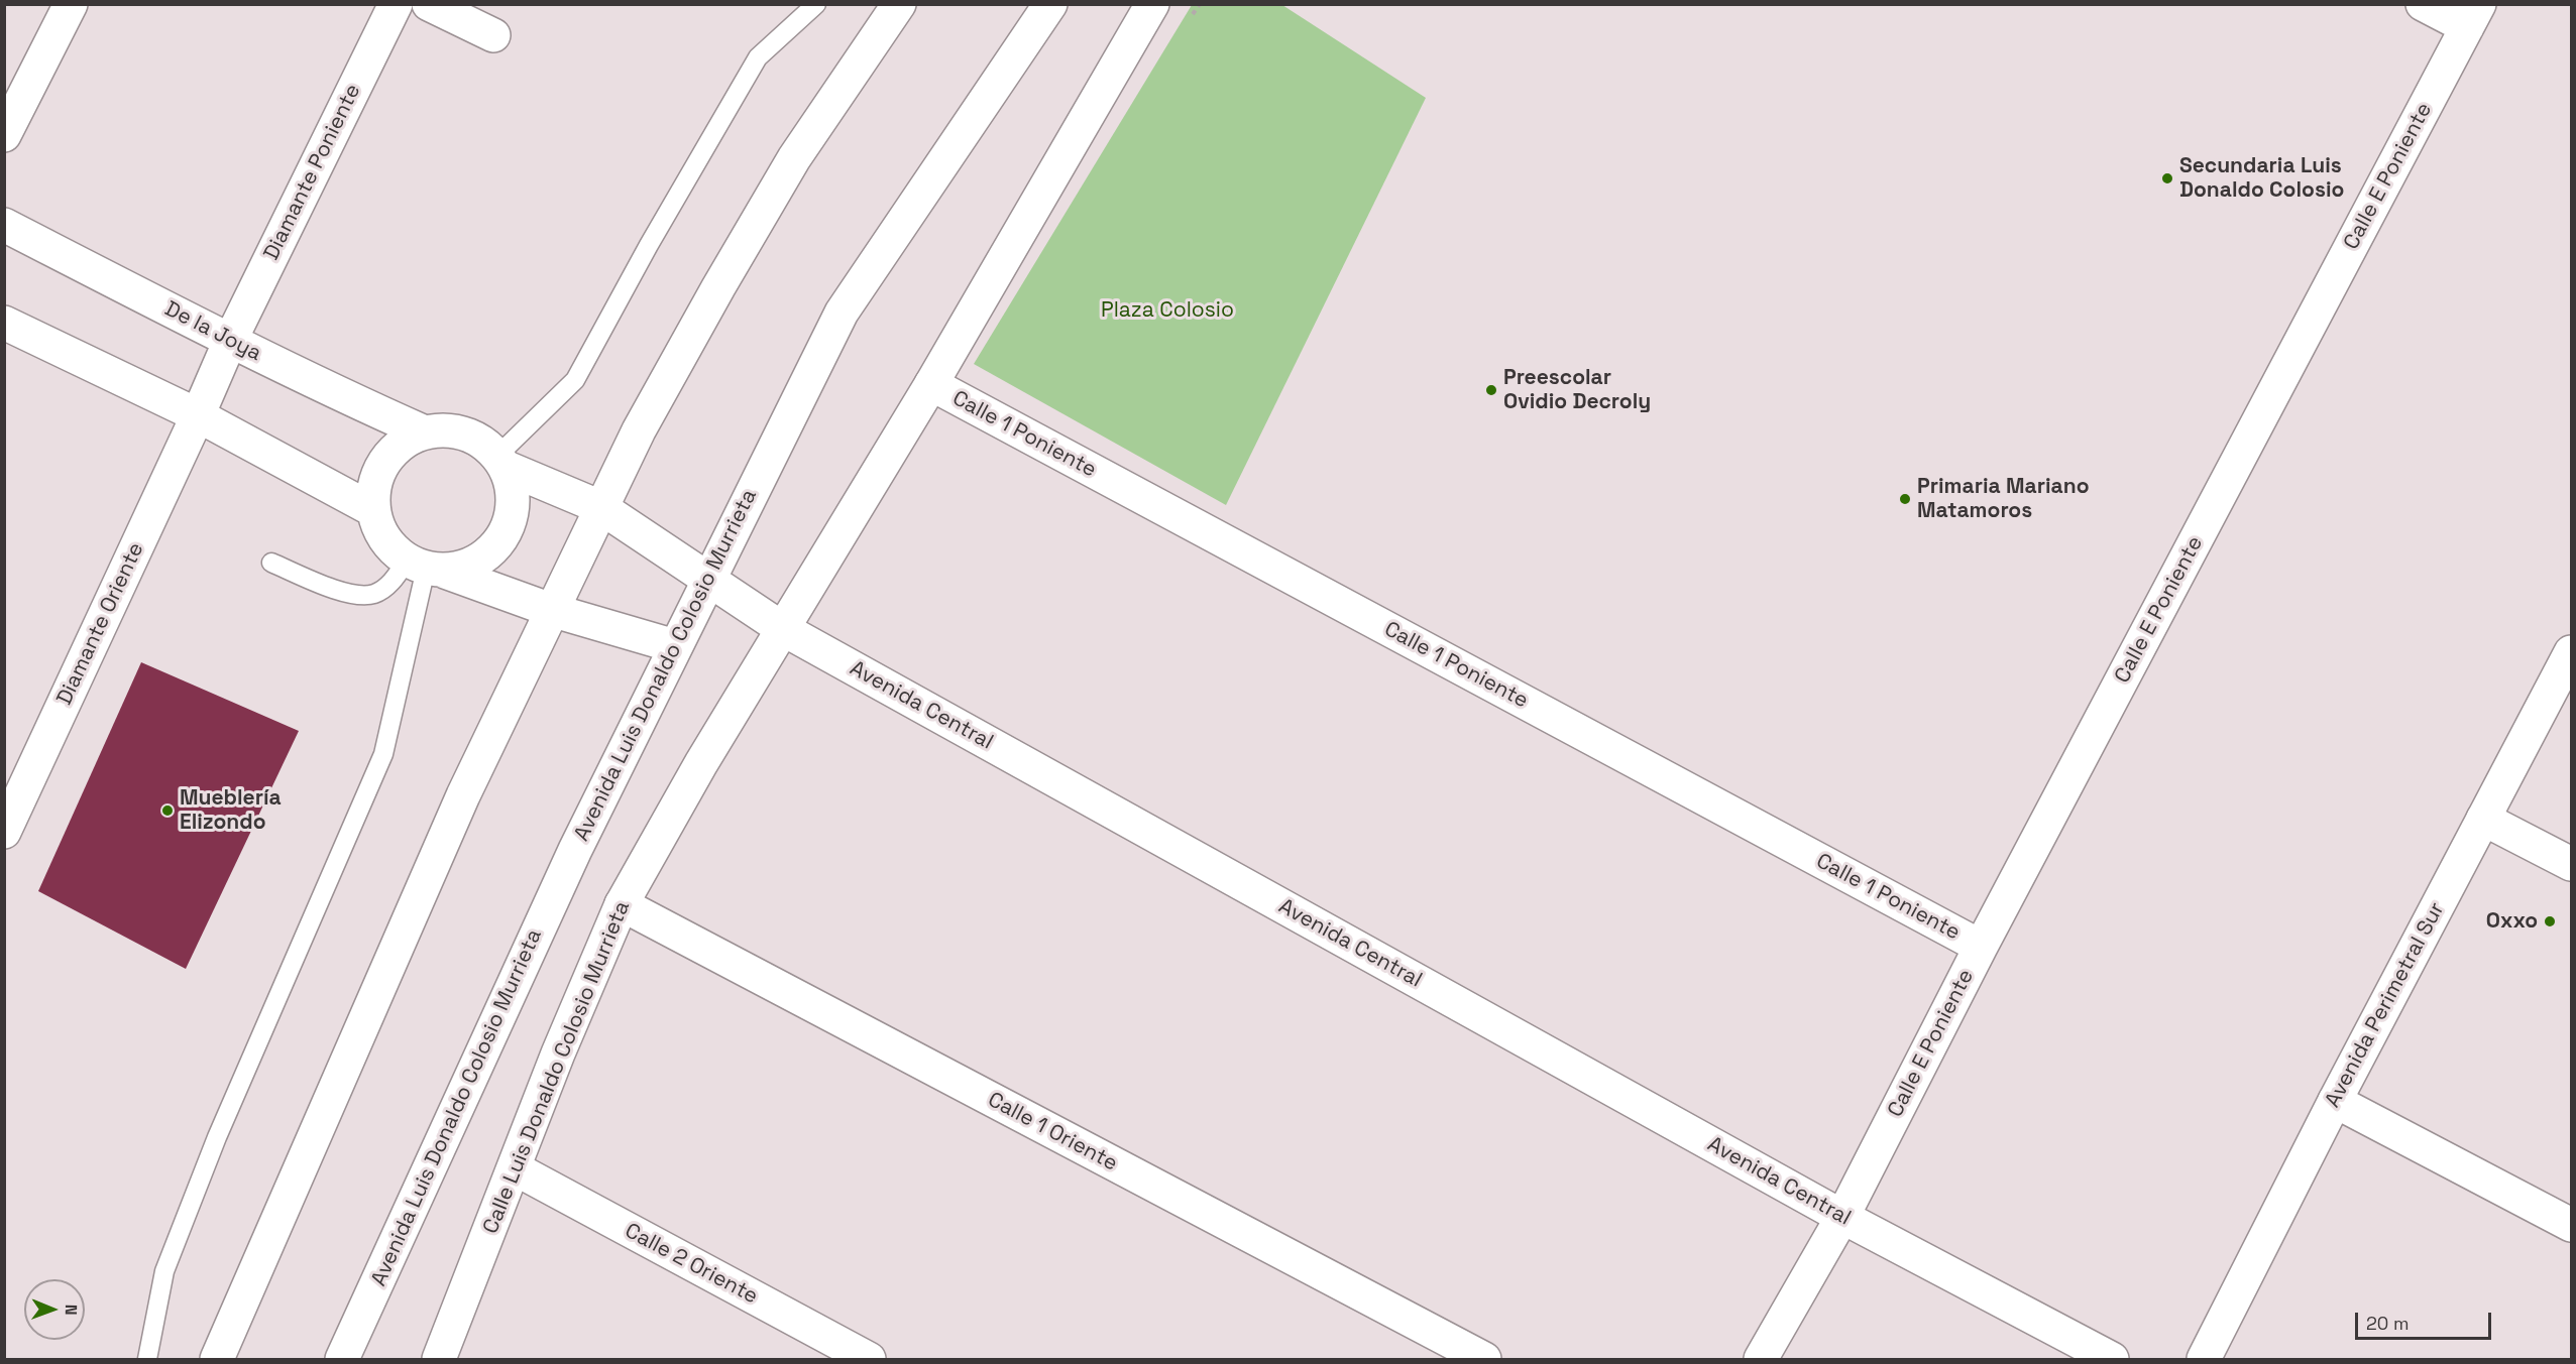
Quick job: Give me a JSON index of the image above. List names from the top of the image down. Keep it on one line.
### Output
{"streets":{"street":["Diamante Poniente","Calle E Poniente","De la Joya","Calle 1 Poniente","Diamante Oriente","Avenida Luis Donaldo Colosio Murrieta","Avenida Central","Avenida Perimetral Sur","Calle Luis Donaldo Colosio Murrieta","Calle 1 Oriente","Calle 2 Oriente"]},"crossings":[["Diamante Poniente","De la Joya"],["Diamante Poniente","Diamante Oriente"],["Calle E Poniente","Calle 1 Poniente"],["Calle E Poniente","Avenida Central"],["De la Joya","Avenida Luis Donaldo Colosio Murrieta"],["De la Joya","Avenida Central"],["Calle 1 Poniente","Calle Luis Donaldo Colosio Murrieta"],["Avenida Luis Donaldo Colosio Murrieta","Avenida Central"],["Avenida Central","Calle Luis Donaldo Colosio Murrieta"],["Calle Luis Donaldo Colosio Murrieta","Calle 1 Oriente"],["Calle Luis Donaldo Colosio Murrieta","Calle 2 Oriente"]],"parks":["Plaza Colosio"],"places":["Secundaria Luis Donaldo Colosio","Preescolar Ovidio Decroly","Primaria Mariano Matamoros","Mueblería Elizondo","Oxxo"],"scale_bar":"20 m","north":"right"}
